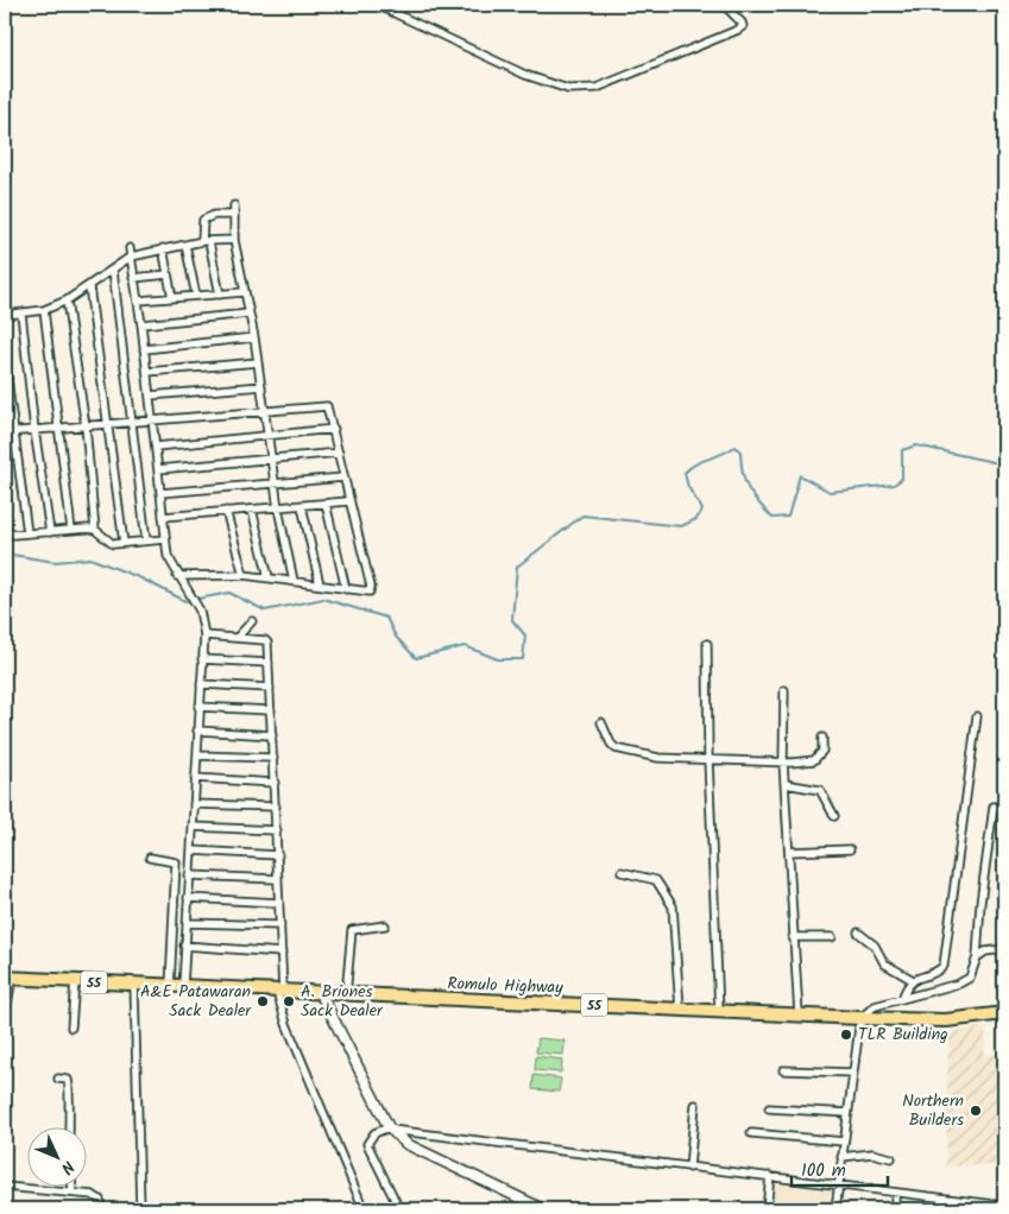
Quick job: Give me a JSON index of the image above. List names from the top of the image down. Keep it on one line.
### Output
{"streets":{"highway":["55","Romulo Highway"]},"places":["A&E Patawaran Sack Dealer","A. Briones Sack Dealer","TLR Building","Northern Builders"],"scale_bar":"100 m","north":"bottom right"}
